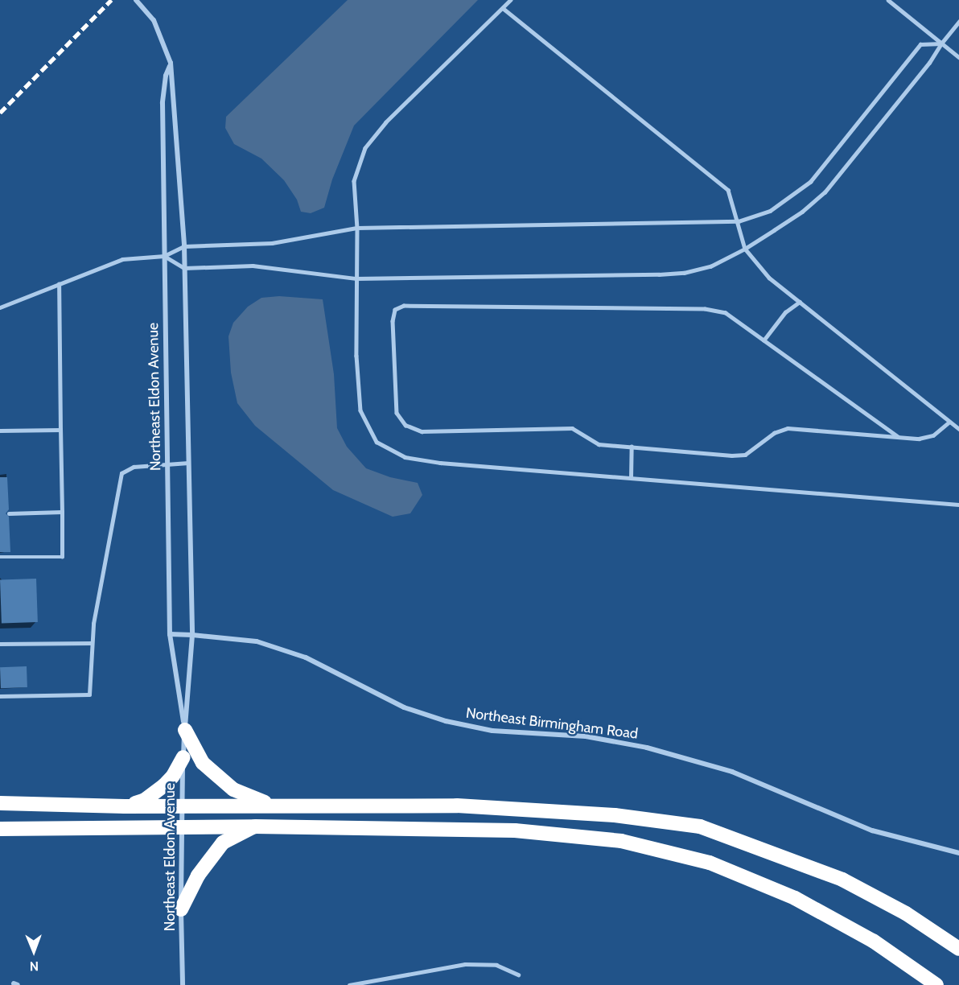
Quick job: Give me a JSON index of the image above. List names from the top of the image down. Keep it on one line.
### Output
{"streets":{"street":["Northeast Eldon Avenue","Northeast Birmingham Road"]},"crossings":[["Northeast Eldon Avenue","Northeast Birmingham Road"]],"north":"bottom"}
